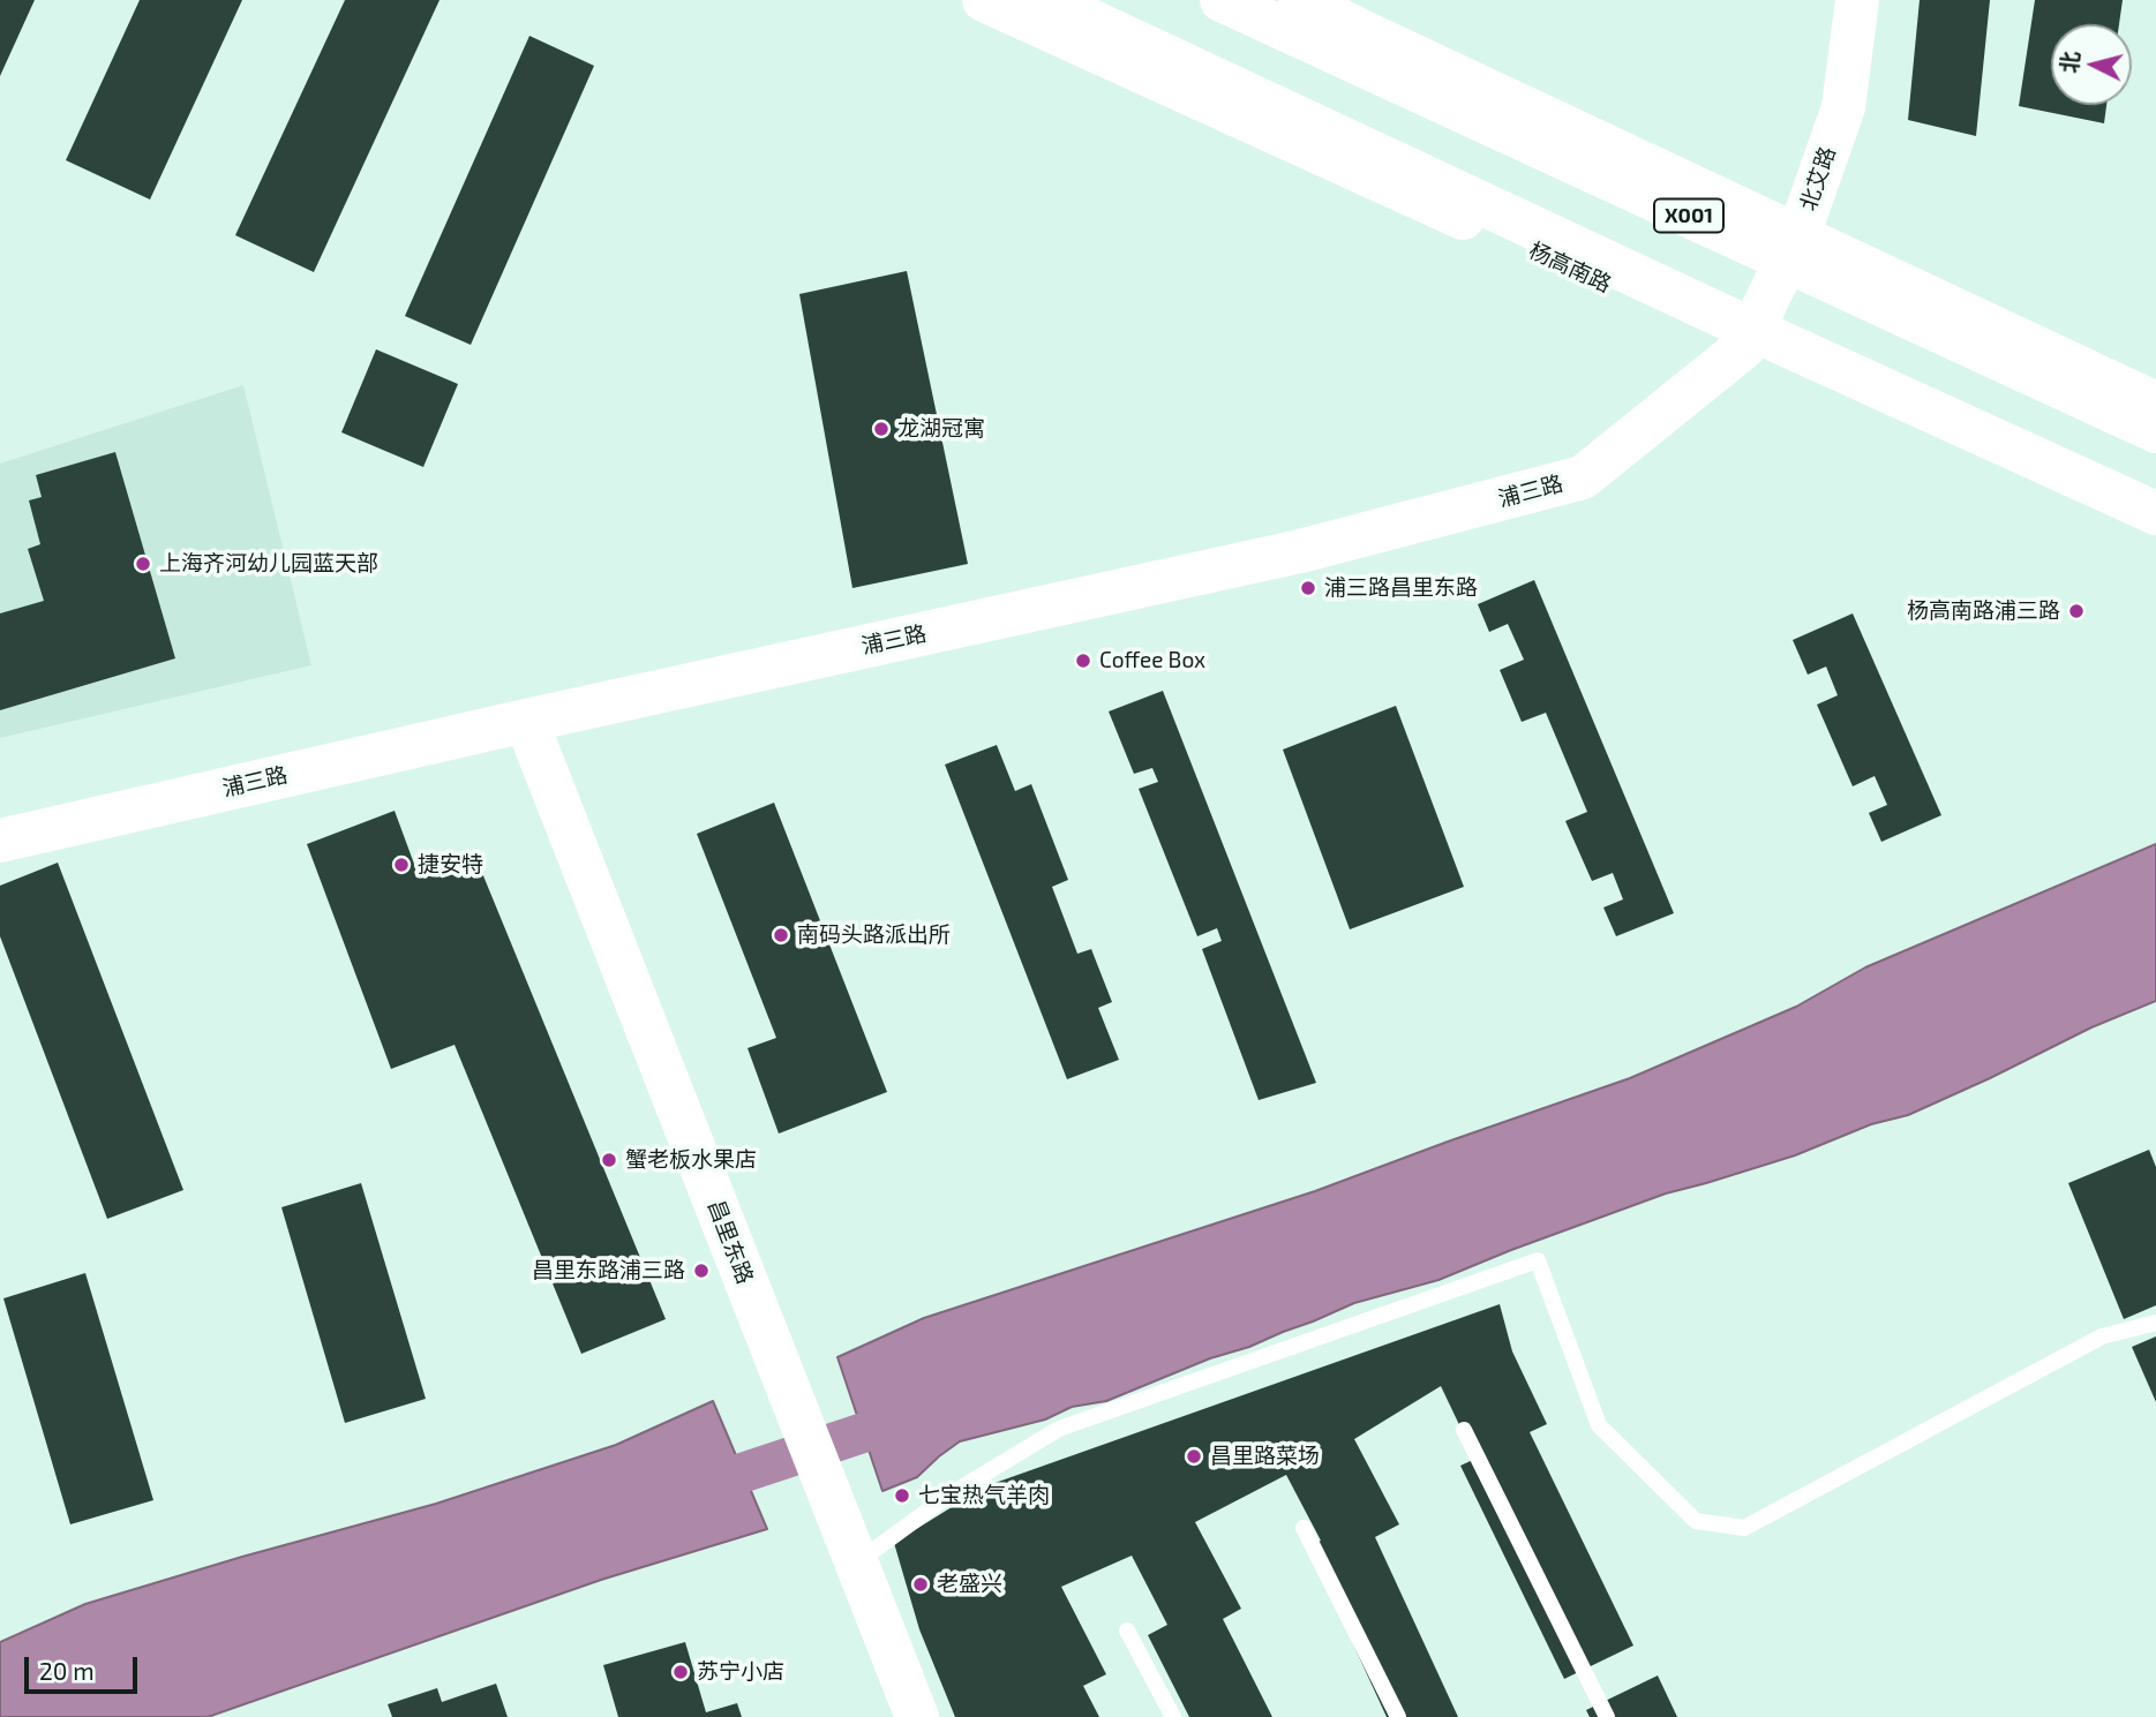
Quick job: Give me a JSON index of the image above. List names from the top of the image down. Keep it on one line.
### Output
{"streets":{"main road":["北艾路","X001","杨高南路","浦三路","昌里东路"]},"crossings":[["北艾路","X001"],["北艾路","杨高南路"],["北艾路","浦三路"],["杨高南路","浦三路"],["浦三路","昌里东路"]],"places":["龙湖冠寓","上海齐河幼儿园蓝天部","浦三路昌里东路","杨高南路浦三路","Coffee Box","捷安特","南码头路派出所","蟹老板水果店","昌里东路浦三路","昌里路菜场","七宝热气羊肉","老盛兴","苏宁小店"],"scale_bar":"20 m","north":"left"}
